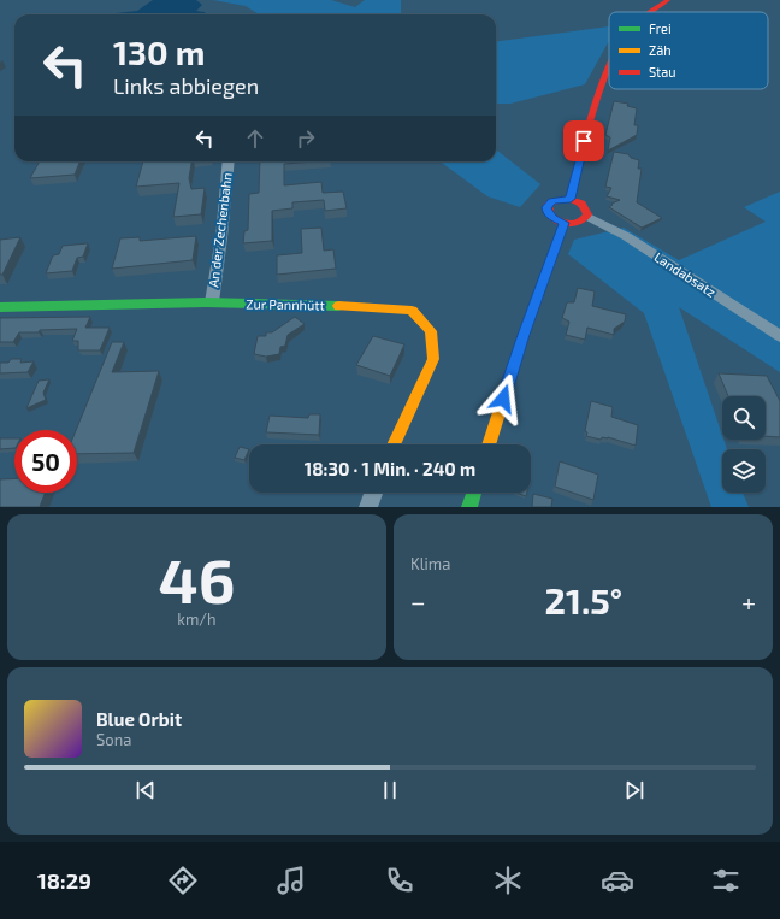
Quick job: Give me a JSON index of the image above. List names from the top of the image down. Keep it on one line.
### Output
{"streets":{"main road":["Zur Pannhütt"],"street":["An der Zechenbahn","Landabsatz"]},"crossings":[["An der Zechenbahn","Zur Pannhütt"]],"legend":["Frei","Zäh","Stau"],"page":{"turn":["130 m","Links abbiegen"],"limit":"50","trip":"18:30 · 1 Min. · 240 m","tile":[["46","km/h"],"Klima"],"heat":["−","21.5°","+"],"song":["Blue Orbit","Sona"],"tabs":"18:29"}}
